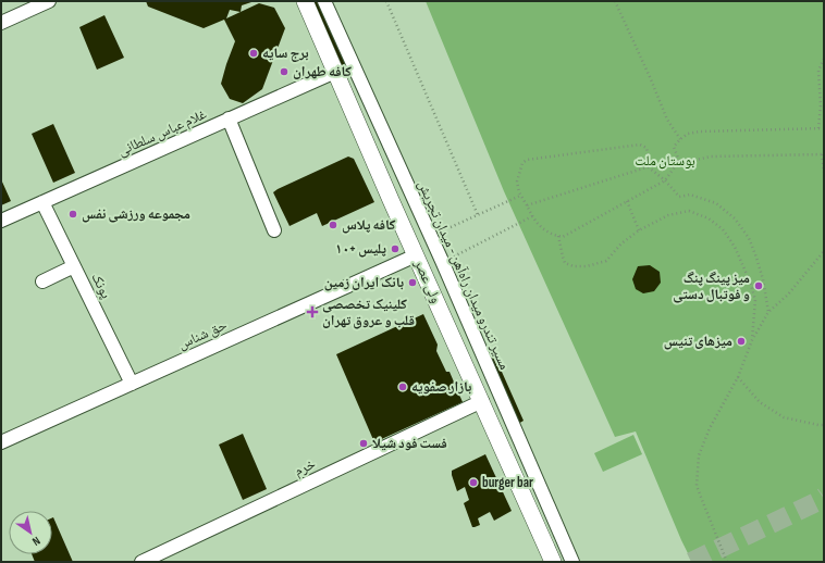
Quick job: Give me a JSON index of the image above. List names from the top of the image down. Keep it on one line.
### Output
{"streets":{"main road":["ولی عصر"],"street":["غلام عباس سلطانی","مسیر تندرو میدان راه‌آهن - میدان تجریش","پونک","حق شناس","خرم"]},"crossings":[["غلام عباس سلطانی","ولی عصر"],["غلام عباس سلطانی","پونک"],["ولی عصر","حق شناس"],["ولی عصر","خرم"],["پونک","حق شناس"]],"parks":["بوستان ملت"],"places":{"other":["برج سایه","کافه طهران","مجموعه ورزشی نفس","کافه پلاس","پلیس +۱۰","بانک ایران زمین","میز پینگ پنگ و فوتبال دستی","میزهای تنیس","بازار صفویه","فست فود شیلا","burger bar"],"health":["کلینیک تخصصی قلب و عروق تهران"]},"north":"bottom right"}
